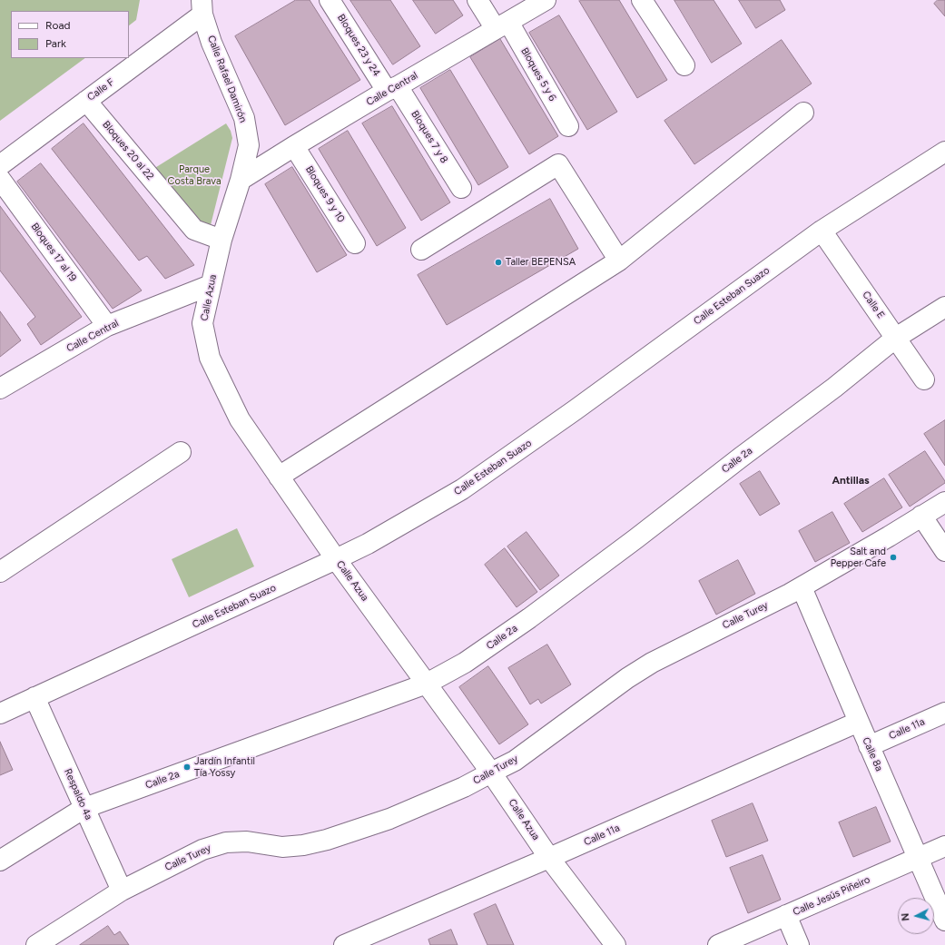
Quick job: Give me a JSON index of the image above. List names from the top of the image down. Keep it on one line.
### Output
{"streets":{"street":["Bloques 23 y 24","Bloques 5 y 6","Calle Rafael Damirón","Calle Central","Calle F","Bloques 7 y 8","Bloques 20 al 22","Bloques 9 y 10","Bloques 17 al 19","Calle Esteban Suazo","Calle Azua","Calle E","Calle 2a","Calle Turey","Calle 11a","Calle 8a","Respaldo 4a","Calle Jesús Piñeiro"]},"crossings":[["Bloques 23 y 24","Calle Central"],["Bloques 23 y 24","Bloques 7 y 8"],["Bloques 5 y 6","Calle Central"],["Calle Rafael Damirón","Calle Central"],["Calle Rafael Damirón","Calle F"],["Calle Rafael Damirón","Calle Azua"],["Calle Central","Bloques 7 y 8"],["Calle Central","Bloques 9 y 10"],["Calle Central","Bloques 17 al 19"],["Calle Central","Calle Azua"],["Calle F","Bloques 20 al 22"],["Bloques 20 al 22","Calle Azua"],["Calle Esteban Suazo","Calle Azua"],["Calle Esteban Suazo","Calle E"],["Calle Esteban Suazo","Respaldo 4a"],["Calle Azua","Calle 2a"],["Calle Azua","Calle Turey"],["Calle Azua","Calle 11a"],["Calle E","Calle 2a"],["Calle 2a","Respaldo 4a"],["Calle Turey","Calle 8a"],["Calle Turey","Respaldo 4a"],["Calle 11a","Calle 8a"],["Calle 8a","Calle Jesús Piñeiro"]],"districts":["Antillas"],"parks":["Parque Costa Brava"],"places":["Taller BEPENSA","Salt and Pepper Cafe","Jardín Infantil Tía Yossy"],"legend":["Road","Park"],"north":"left"}
